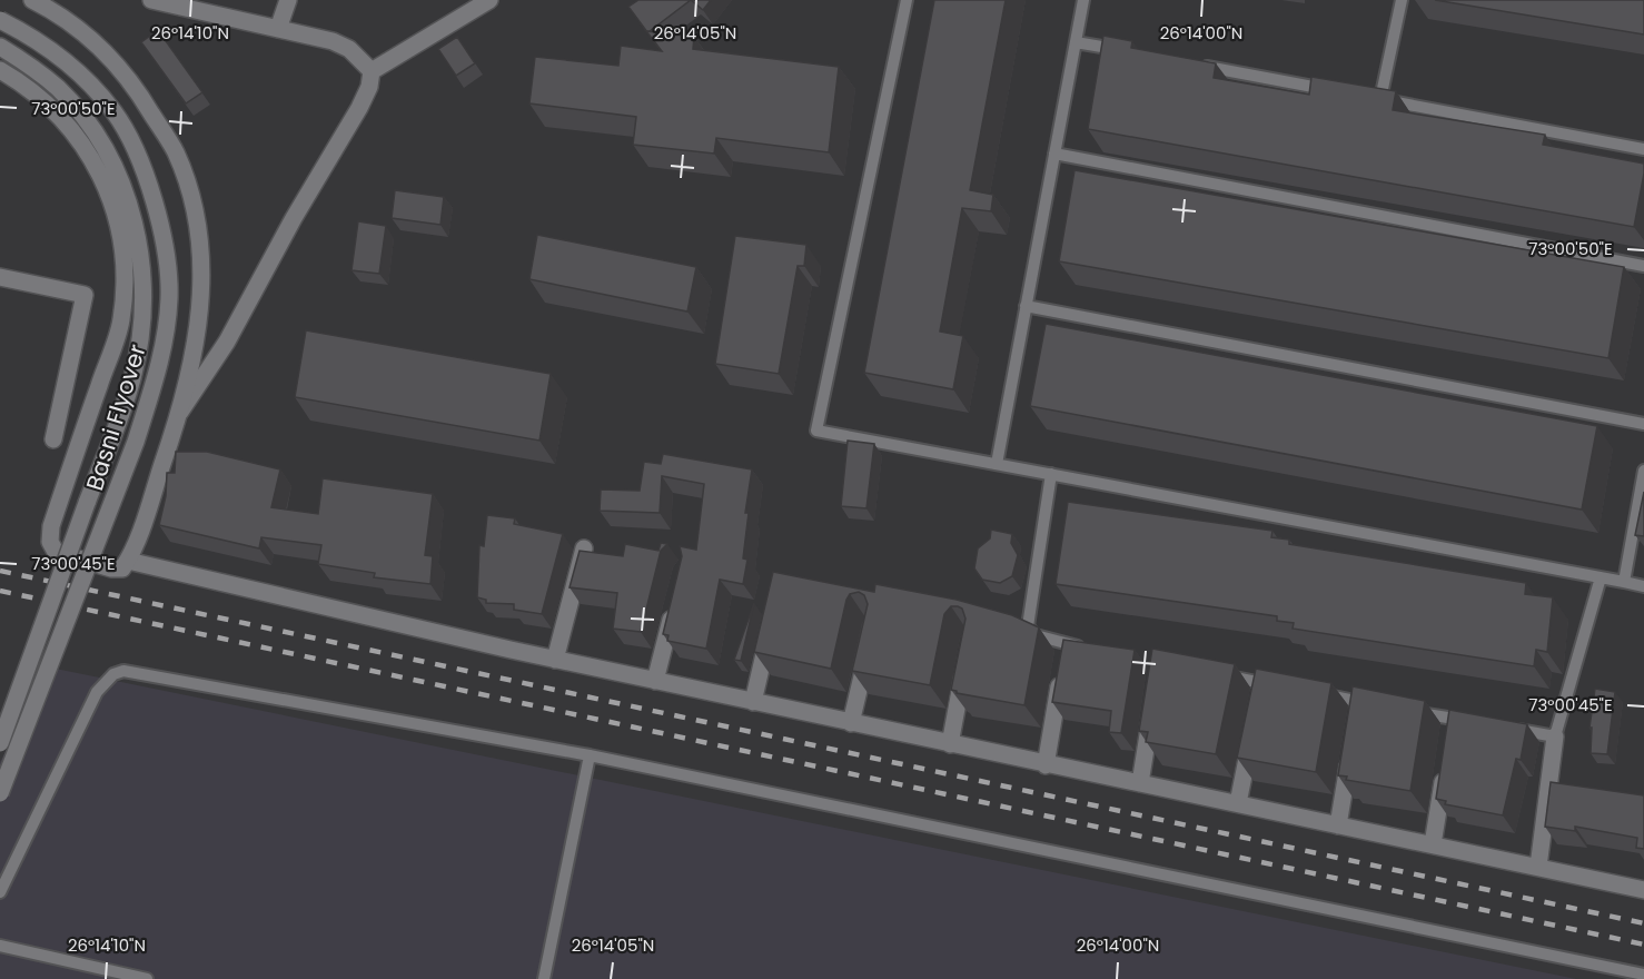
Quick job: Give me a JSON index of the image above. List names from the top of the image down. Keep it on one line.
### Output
{"streets":{"street":["Basni Flyover"]},"coordinates":["26°14'10\"N","26°14'05\"N","26°14'00\"N","73°00'50\"E","73°00'45\"E"]}
